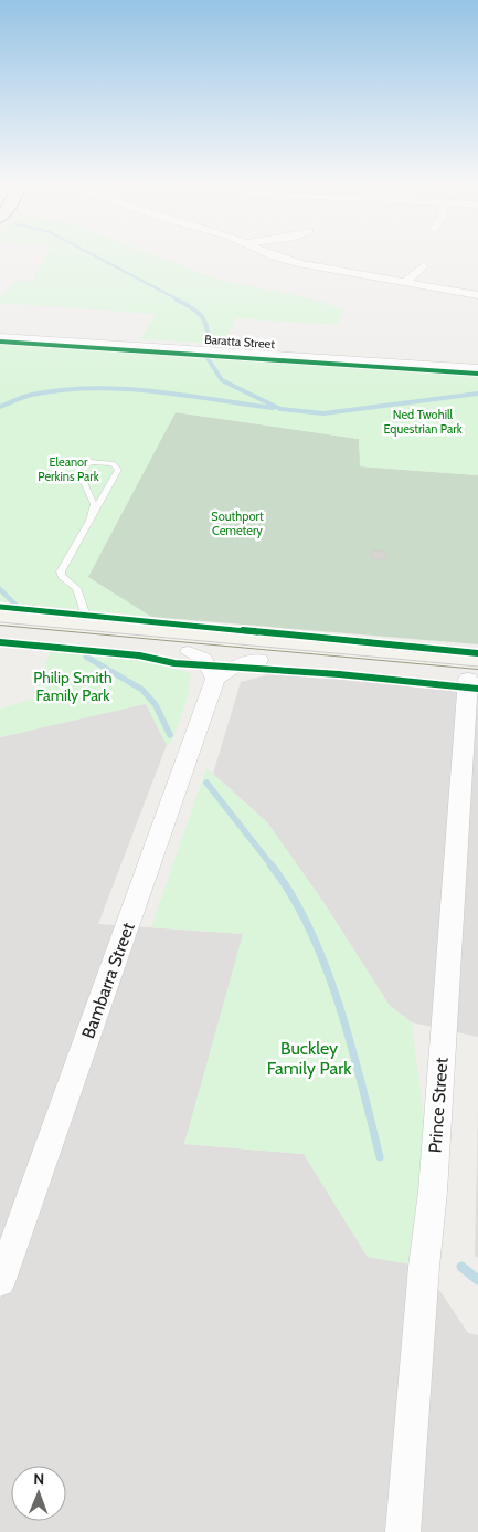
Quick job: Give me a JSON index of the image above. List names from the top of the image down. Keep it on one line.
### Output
{"streets":{"street":["Baratta Street","Bambarra Street","Prince Street"]},"parks":["Ned Twohill Equestrian Park","Eleanor Perkins Park","Southport Cemetery","Philip Smith Family Park","Buckley Family Park"],"north":"top"}
